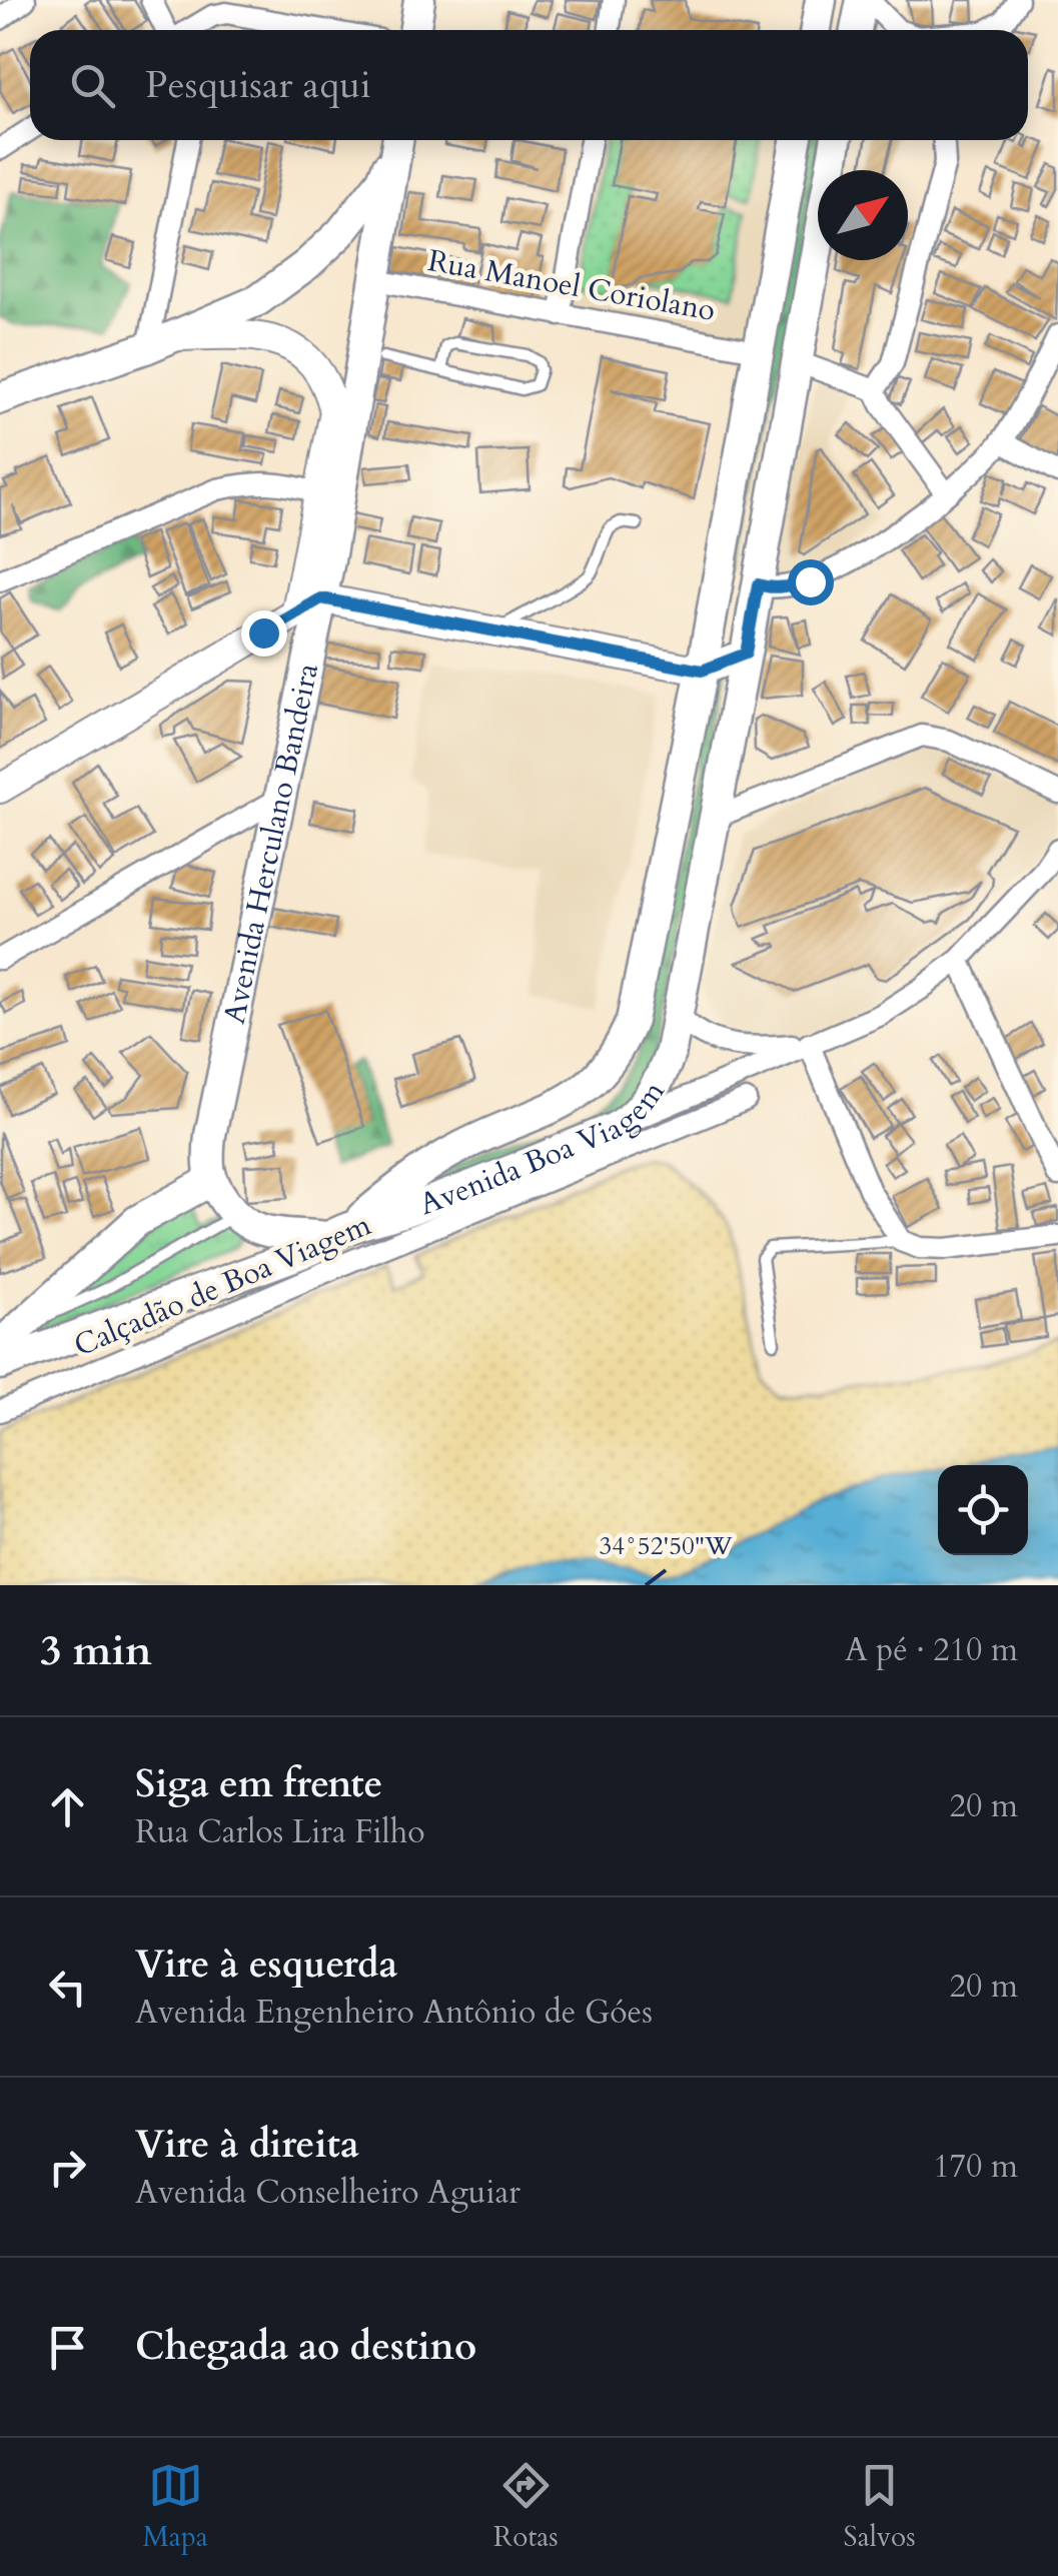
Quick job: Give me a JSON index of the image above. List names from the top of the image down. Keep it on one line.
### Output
{"streets":{"main road":["Avenida Herculano Bandeira","Avenida Boa Viagem"],"street":["Rua Manoel Coriolano","Calçadão de Boa Viagem"]},"crossings":[["Rua Manoel Coriolano","Avenida Herculano Bandeira"],["Rua Manoel Coriolano","Avenida Boa Viagem"]],"north":"top right","page":{"search":"Pesquisar aqui","heading":["3 min","A pé · 210 m"],"list":[["Siga em frente","Rua Carlos Lira Filho","20 m"],["Vire à esquerda","Avenida Engenheiro Antônio de Góes","20 m"],["Vire à direita","Avenida Conselheiro Aguiar","170 m"],"Chegada ao destino"],"nav":["Mapa","Rotas","Salvos"]},"coordinates":["34°52'50\"W"]}
